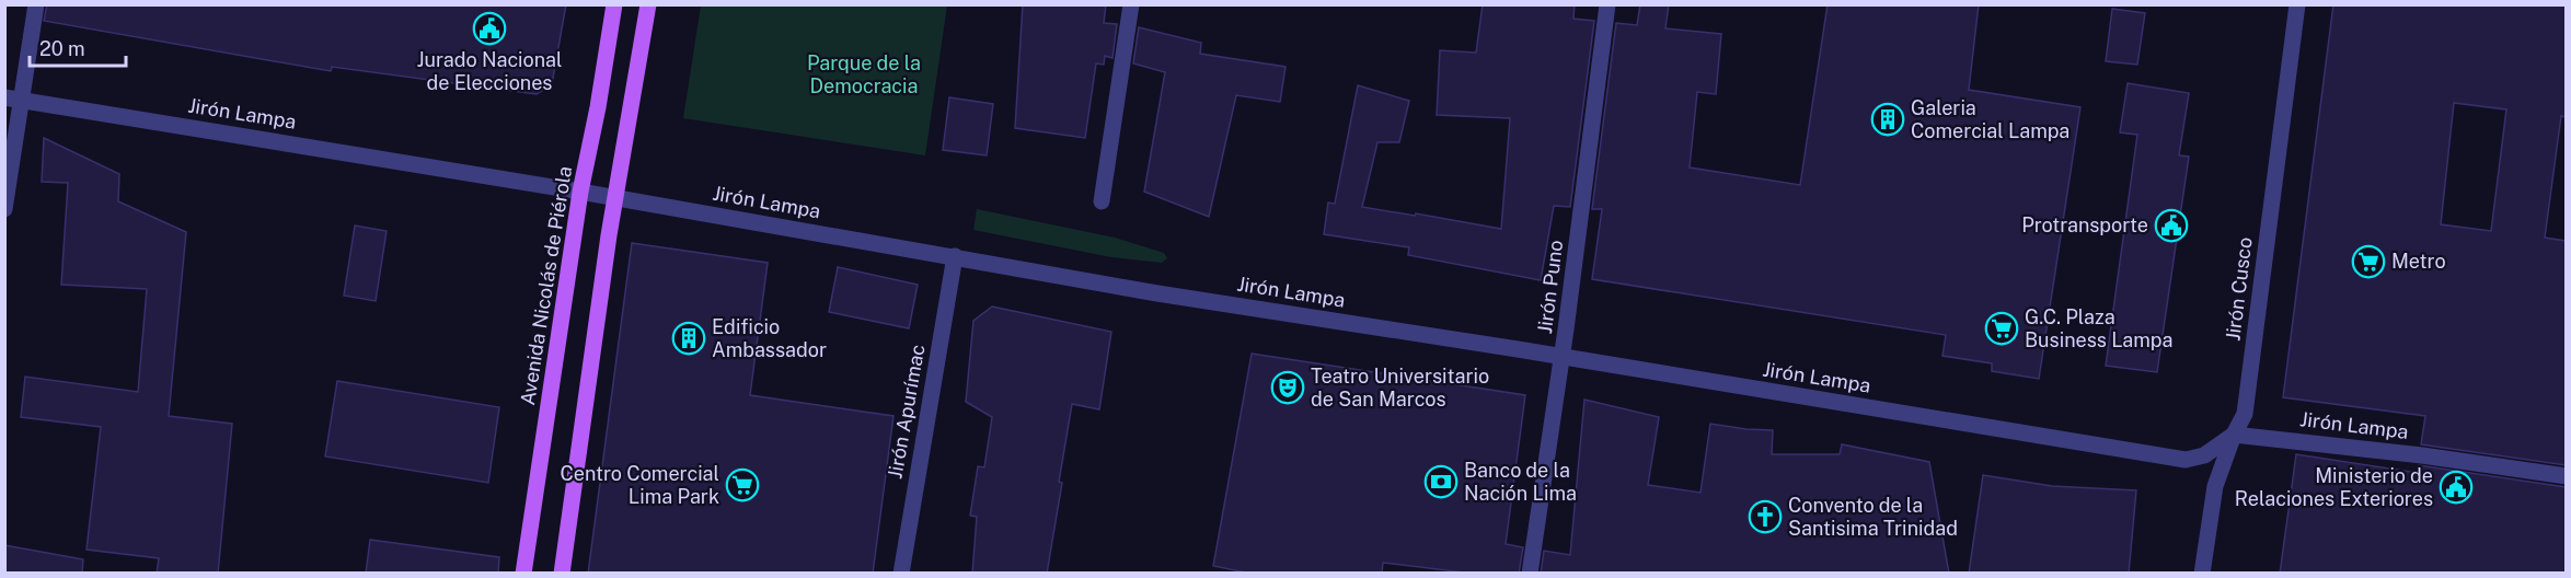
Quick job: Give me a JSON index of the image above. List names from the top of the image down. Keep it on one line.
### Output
{"streets":{"main road":["Avenida Nicolás de Piérola"],"street":["Jirón Lampa","Jirón Puno","Jirón Cusco","Jirón Apurímac"]},"crossings":[["Jirón Lampa","Avenida Nicolás de Piérola"],["Jirón Lampa","Jirón Puno"],["Jirón Lampa","Jirón Cusco"],["Jirón Lampa","Jirón Apurímac"]],"parks":["Parque de la Democracia"],"places":{"public building":["Jurado Nacional de Elecciones","Protransporte","Ministerio de Relaciones Exteriores"],"building":["Galeria Comercial Lampa","Edificio Ambassador"],"supermarket":["Metro","G.C. Plaza Business Lampa","Centro Comercial Lima Park"],"theatre":["Teatro Universitario de San Marcos"],"bank":["Banco de la Nación Lima"],"church":["Convento de la Santisima Trinidad"]},"scale_bar":"20 m"}
